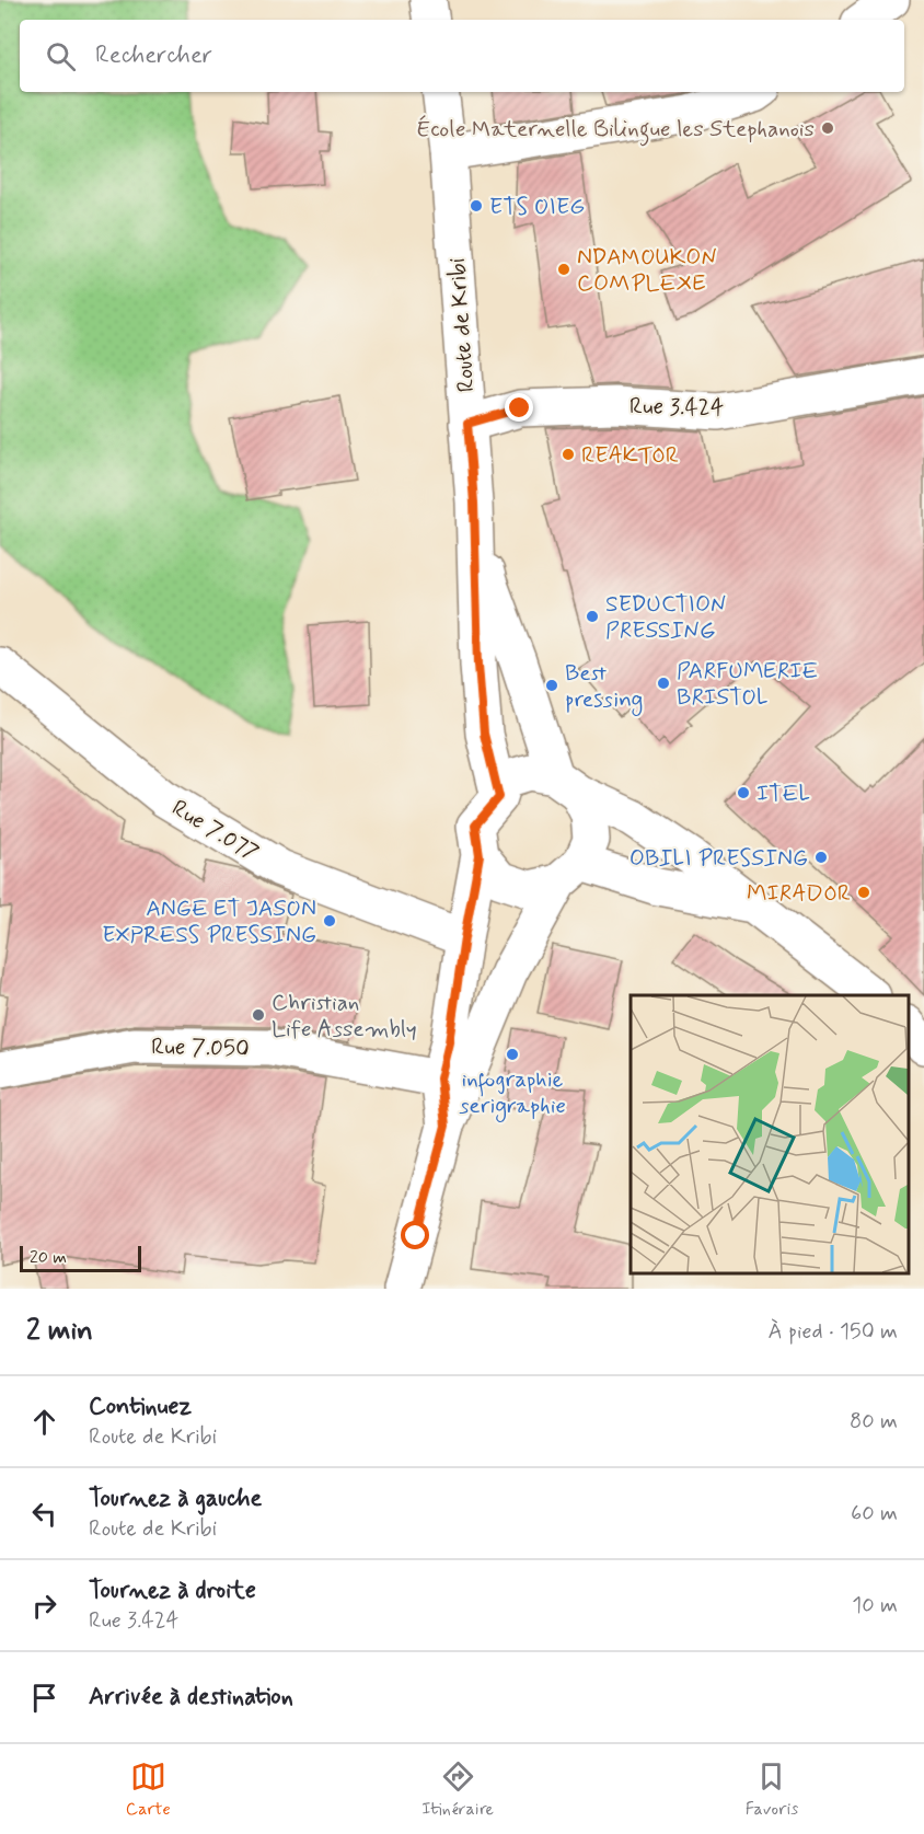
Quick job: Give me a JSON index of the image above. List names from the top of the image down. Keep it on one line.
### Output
{"streets":{"main road":["Route de Kribi","Rue 3.424","Rue 7.077","Rue 7.050"]},"crossings":[["Route de Kribi","Rue 3.424"]],"places":["École Maternelle Bilingue les Stephanois","ETS OIEG","NDAMOUKON COMPLEXE","REAKTOR","SEDUCTION PRESSING","PARFUMERIE BRISTOL","Best pressing","ITEL","OBILI PRESSING","MIRADOR","ANGE ET JASON EXPRESS PRESSING","Christian Life Assembly","infographie serigraphie"],"scale_bar":"20 m","page":{"search":"Rechercher","scale":"20 m","heading":["2 min","À pied · 150 m"],"list":[["Continuez","Route de Kribi","80 m"],["Tournez à gauche","Route de Kribi","60 m"],["Tournez à droite","Rue 3.424","10 m"],"Arrivée à destination"],"nav":["Carte","Itinéraire","Favoris"]}}
